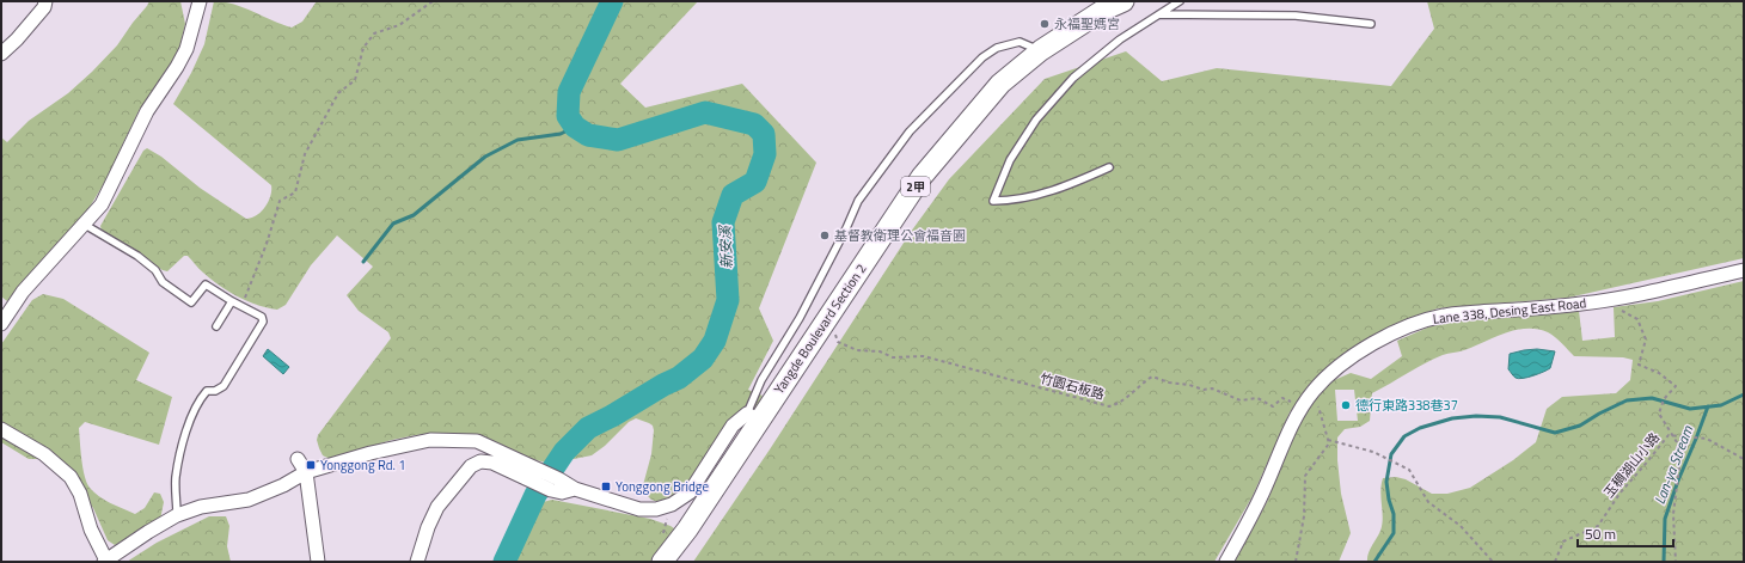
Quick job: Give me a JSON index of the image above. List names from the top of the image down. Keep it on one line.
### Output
{"streets":{"main road":["2甲","Yangde Boulevard Section 2"],"street":["Lane 338, Desing East Road"],"path":["竹園石板路","玉稠湖山小路"]},"crossings":[["Lane 338, Desing East Road","竹園石板路"]],"water":["新安溪","Lan-ya Stream"],"places":{"other":["永福聖媽宮","基督教衛理公會福音園","德行東路338巷37"],"transit":["Yonggong Rd. 1","Yonggong Bridge"]},"scale_bar":"50 m"}
